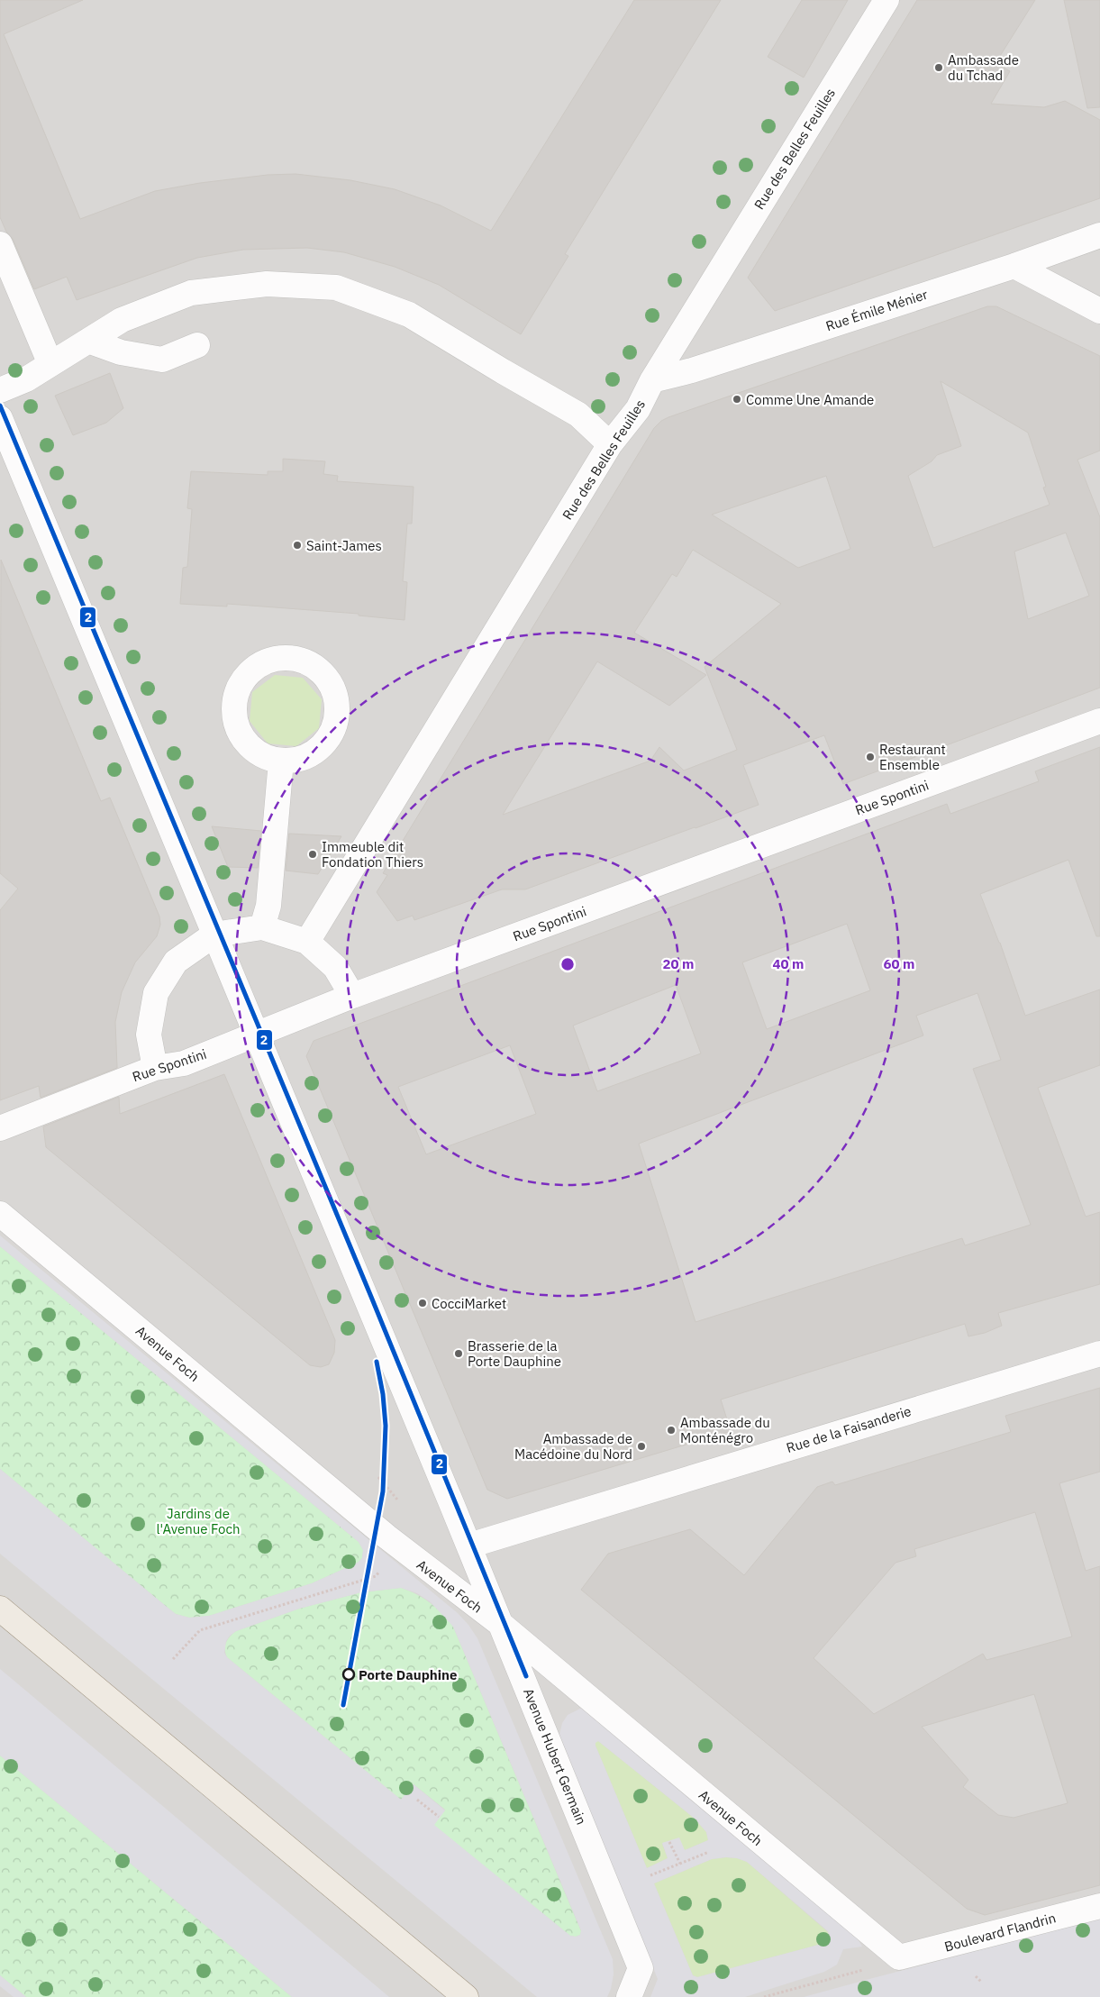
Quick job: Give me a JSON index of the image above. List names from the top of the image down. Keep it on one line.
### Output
{"streets":{"street":["Rue des Belles Feuilles","Rue Émile Ménier","Rue Spontini","Avenue Foch","Rue de la Faisanderie","Avenue Hubert Germain","Boulevard Flandrin"]},"crossings":[["Rue des Belles Feuilles","Rue Émile Ménier"],["Rue Spontini","Avenue Hubert Germain"],["Avenue Foch","Avenue Hubert Germain"],["Avenue Foch","Boulevard Flandrin"],["Rue de la Faisanderie","Avenue Hubert Germain"]],"parks":["Jardins de l'Avenue Foch"],"places":["Ambassade du Tchad","Comme Une Amande","Saint-James","Restaurant Ensemble","Immeuble dit Fondation Thiers","CocciMarket","Brasserie de la Porte Dauphine","Ambassade du Monténégro","Ambassade de Macédoine du Nord","Porte Dauphine"],"lines":["transit line 2"],"rings":["20 m","40 m","60 m"]}
